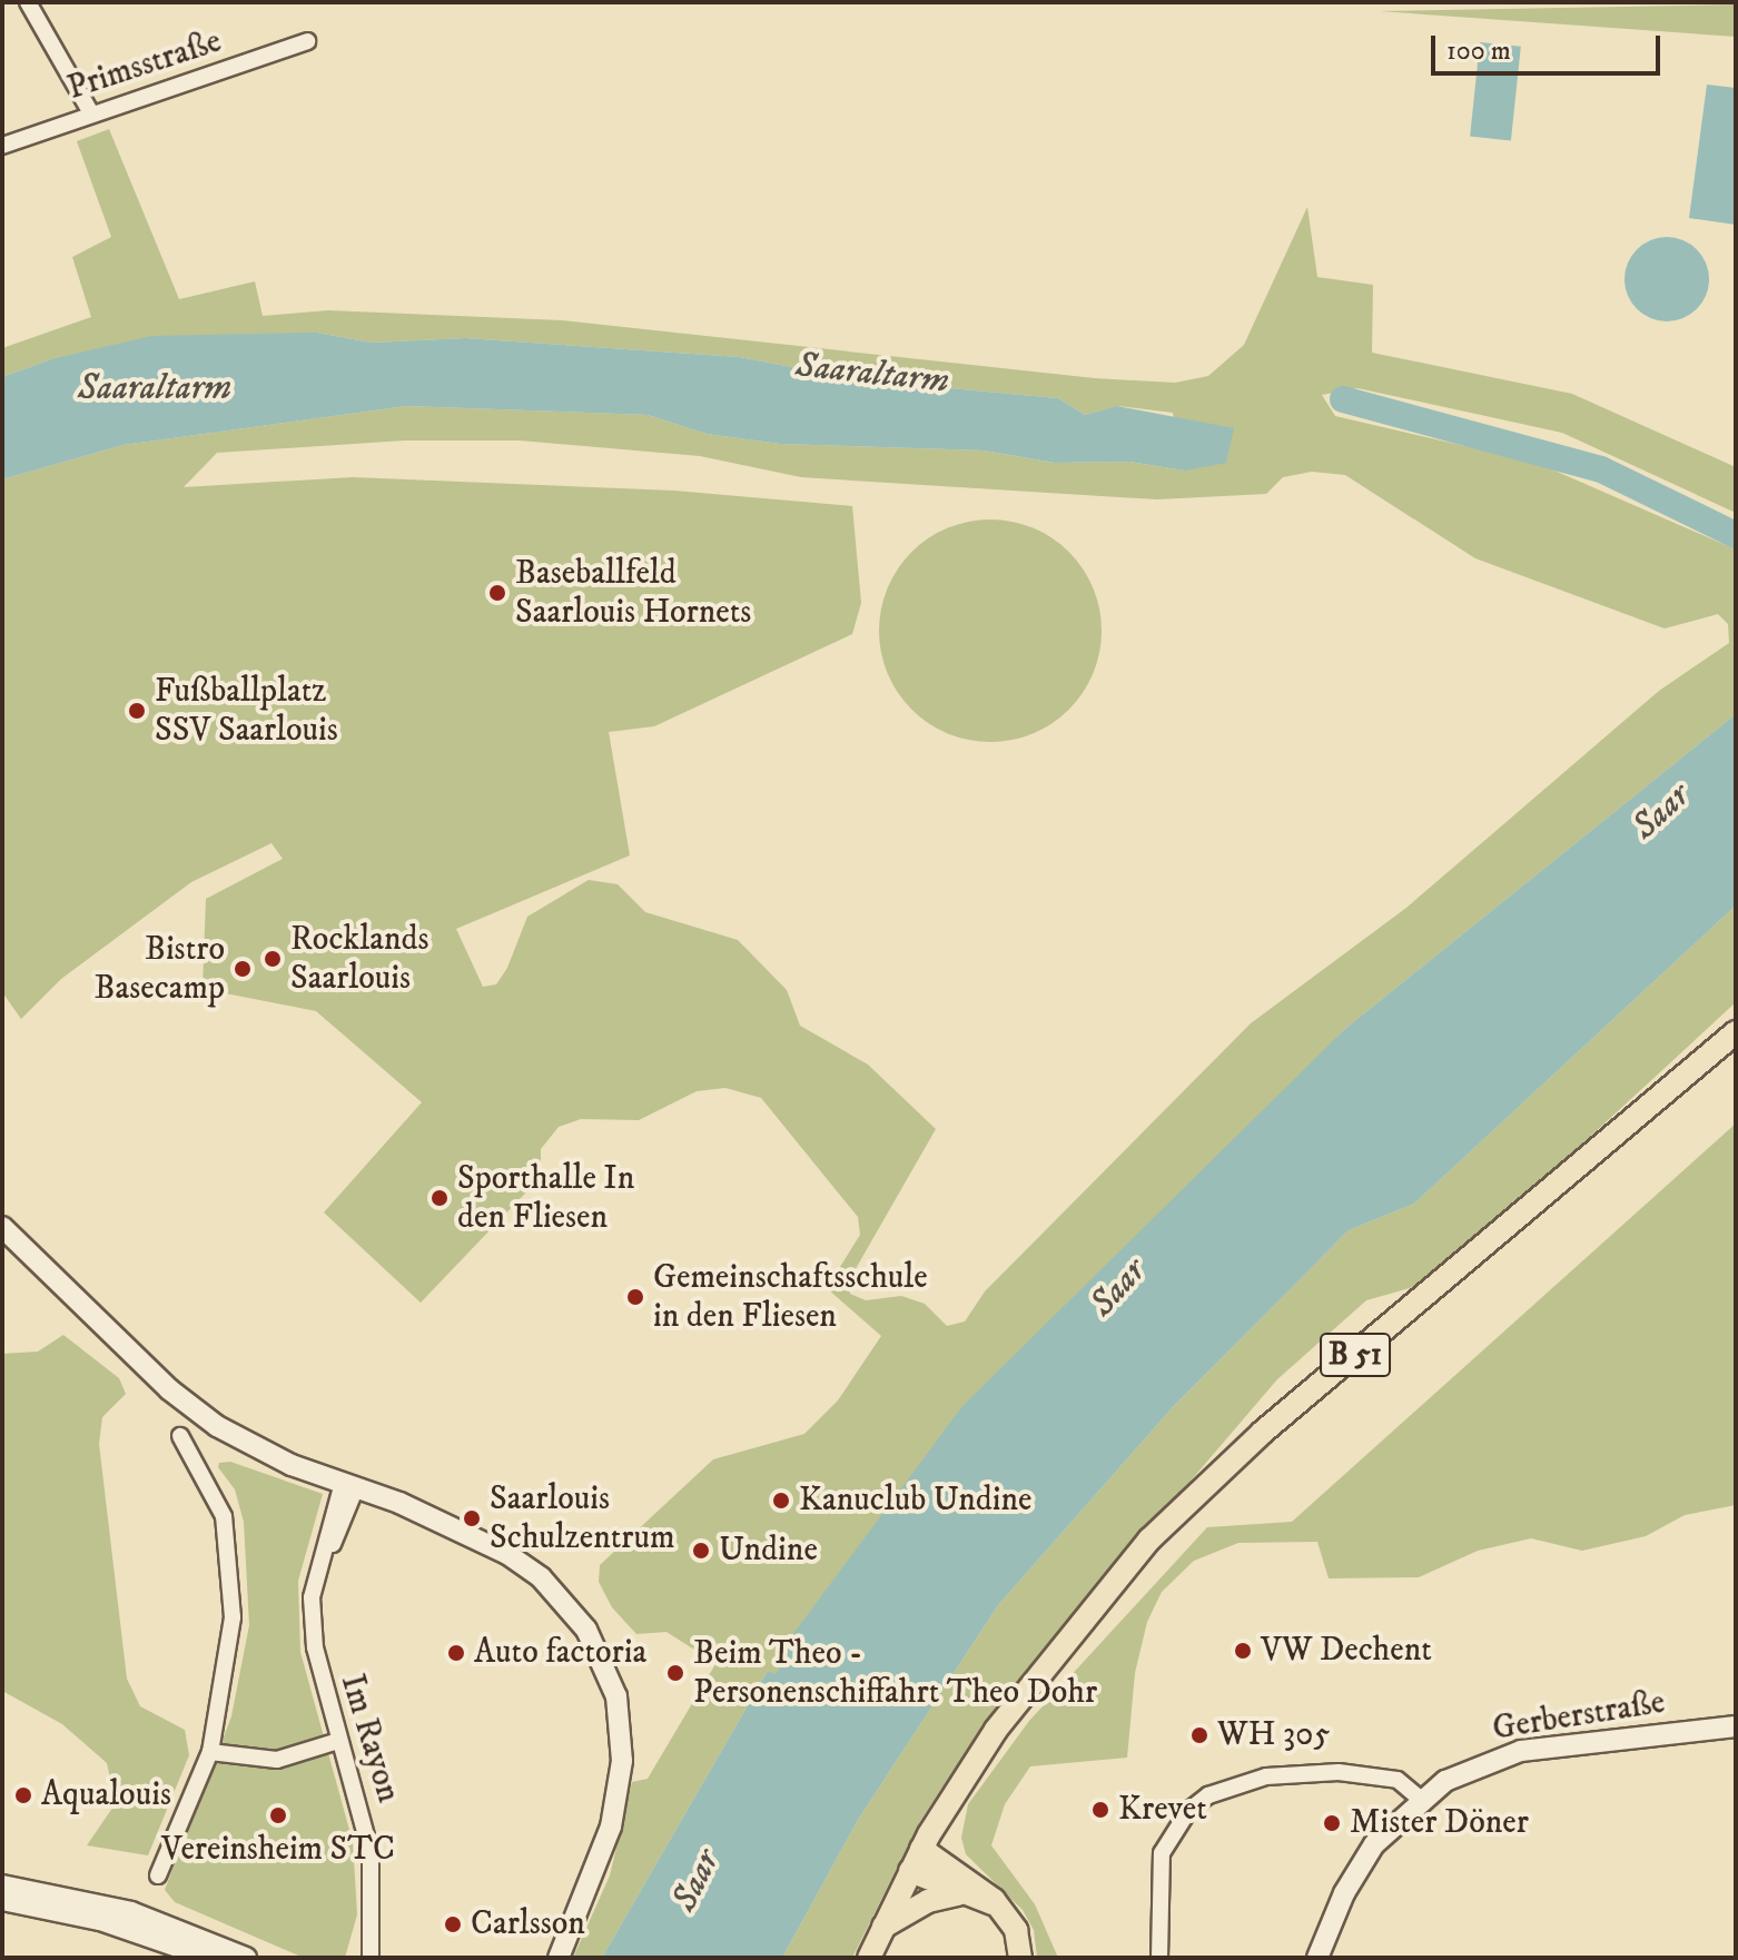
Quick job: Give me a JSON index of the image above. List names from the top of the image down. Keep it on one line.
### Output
{"streets":{"main road":["B 51"],"street":["Primsstraße","Gerberstraße","Im Rayon"]},"water":["Saaraltarm","Saar"],"places":["Baseballfeld Saarlouis Hornets","Fußballplatz SSV Saarlouis","Rocklands Saarlouis","Bistro Basecamp","Sporthalle In den Fliesen","Gemeinschaftsschule in den Fliesen","Kanuclub Undine","Saarlouis Schulzentrum","Undine","VW Dechent","Auto factoria","Beim Theo - Personenschiffahrt Theo Dohr","WH 305","Aqualouis","Krevet","Vereinsheim STC","Mister Döner","Carlsson"],"scale_bar":"100 m"}
